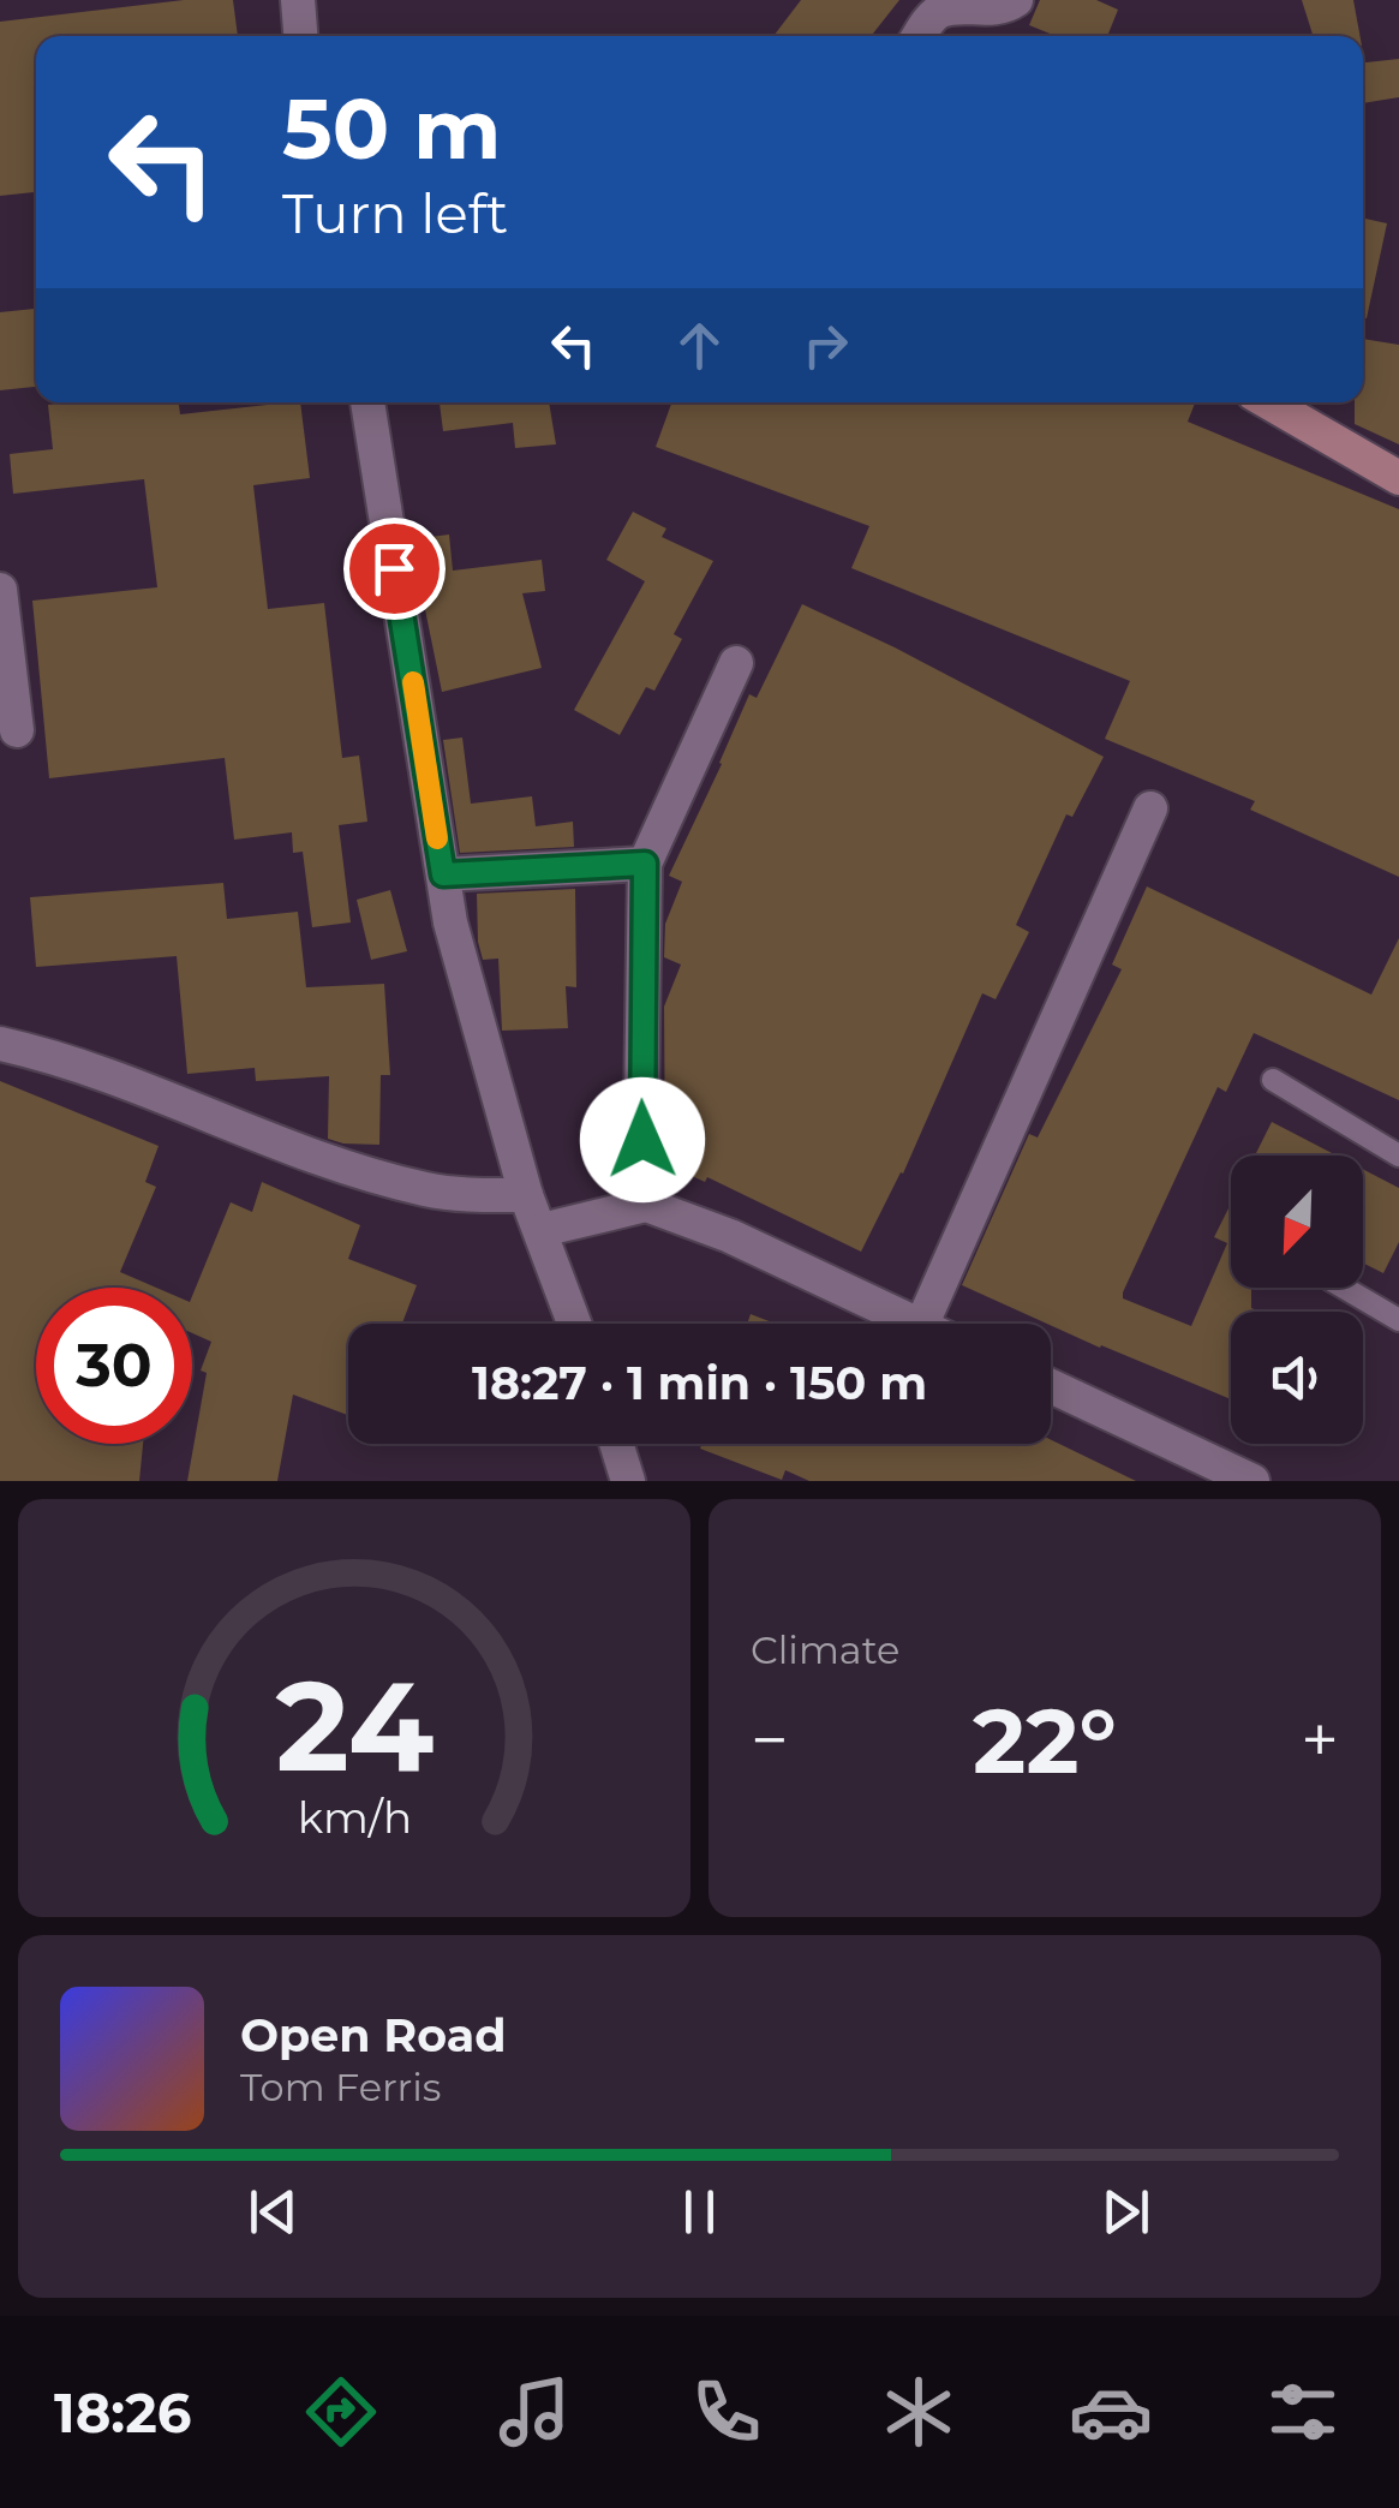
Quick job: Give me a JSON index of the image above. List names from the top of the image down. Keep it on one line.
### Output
{"north":"bottom left","page":{"turn":["50 m","Turn left"],"limit":"30","trip":"18:27 · 1 min · 150 m","tile":"Climate","heat":["−","22°","+"],"song":["Open Road","Tom Ferris"],"tabs":"18:26","gauge":["24","km/h"]}}
